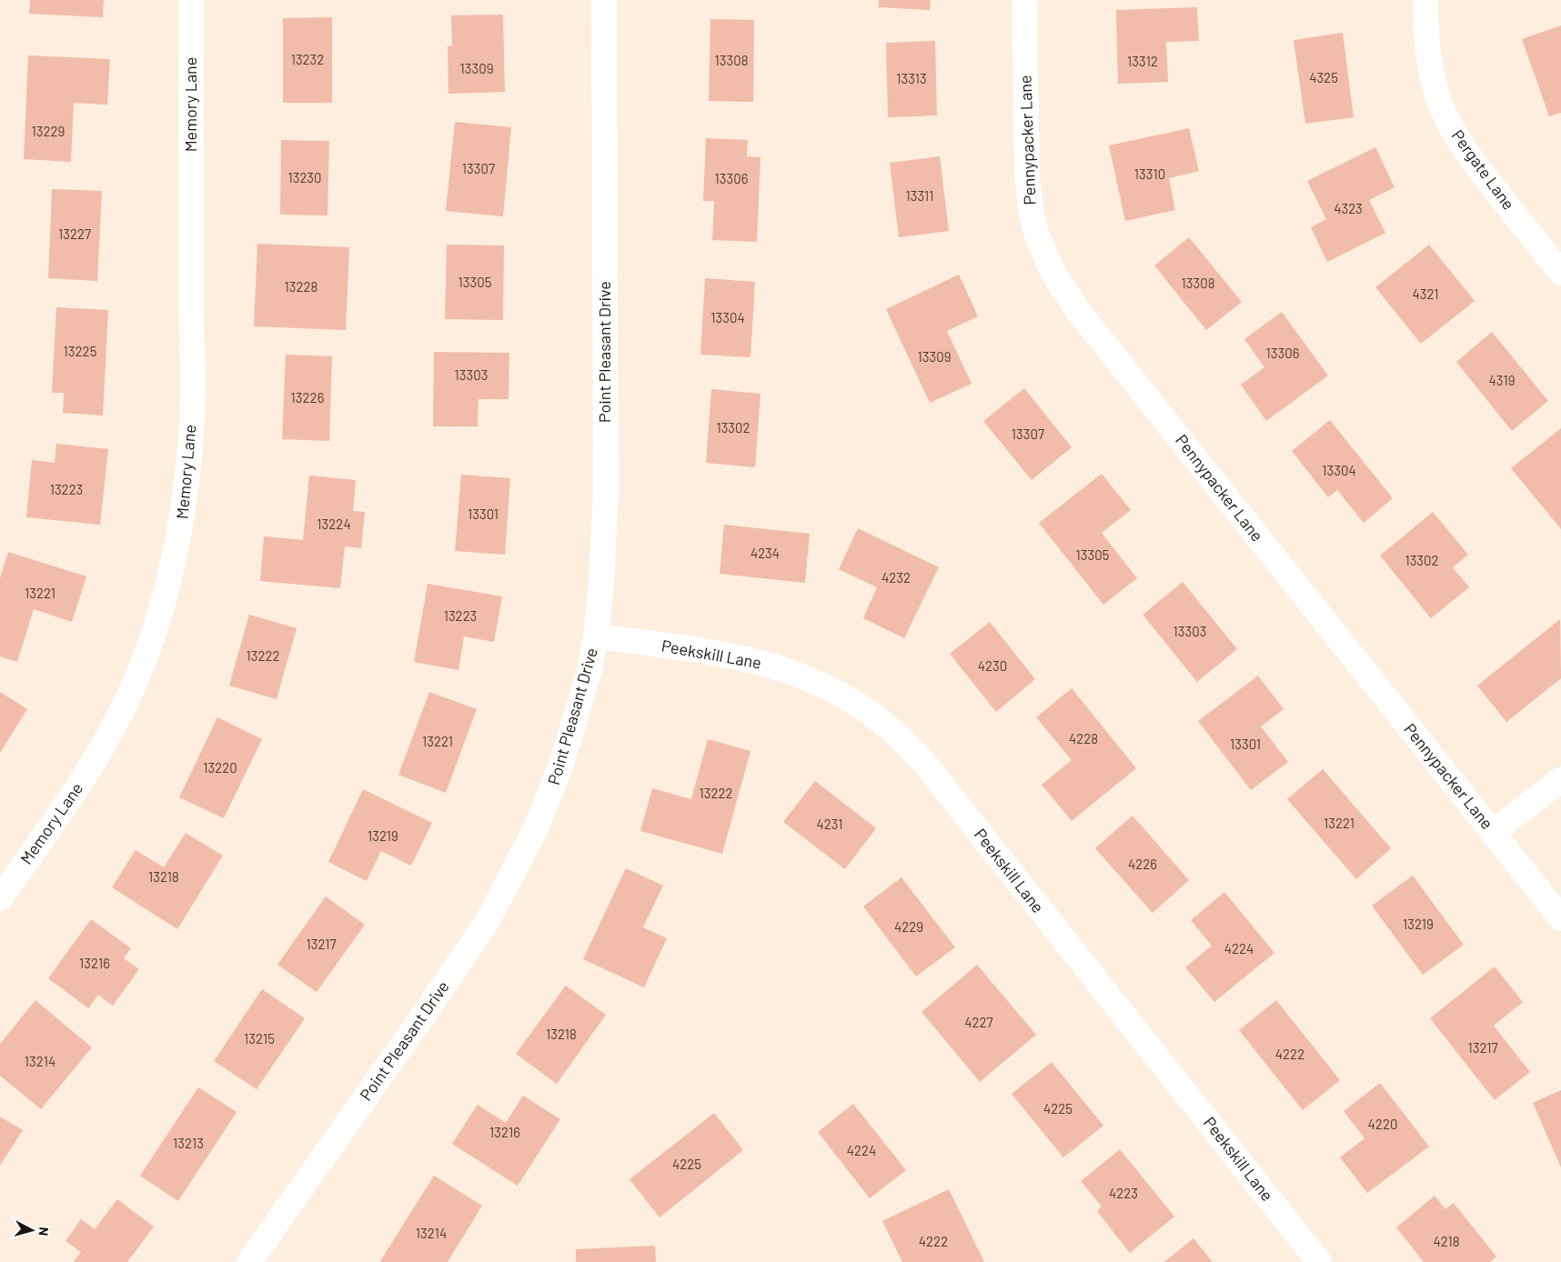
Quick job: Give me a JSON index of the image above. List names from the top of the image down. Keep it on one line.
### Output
{"streets":{"street":["Memory Lane","Pennypacker Lane","Pergate Lane","Point Pleasant Drive","Peekskill Lane"]},"crossings":[["Point Pleasant Drive","Peekskill Lane"]],"house_numbers":["13232","13308","13312","13309","4325","13313","13229","13307","13310","13230","13306","13311","4323","13227","13305","13308","13228","4321","13304","13225","13306","13309","13303","4319","13226","13302","13307","13304","13223","13301","13224","4234","13305","13302","4232","13221","13223","13303","13222","4230","4228","13221","13301","13220","13222","13221","4231","13219","4226","13218","13219","4229","13217","4224","13216","4227","13218","13215","13217","4222","13214","4225","4220","13216","13213","4224","4225","4223","13214","4222","4218"],"north":"right"}
